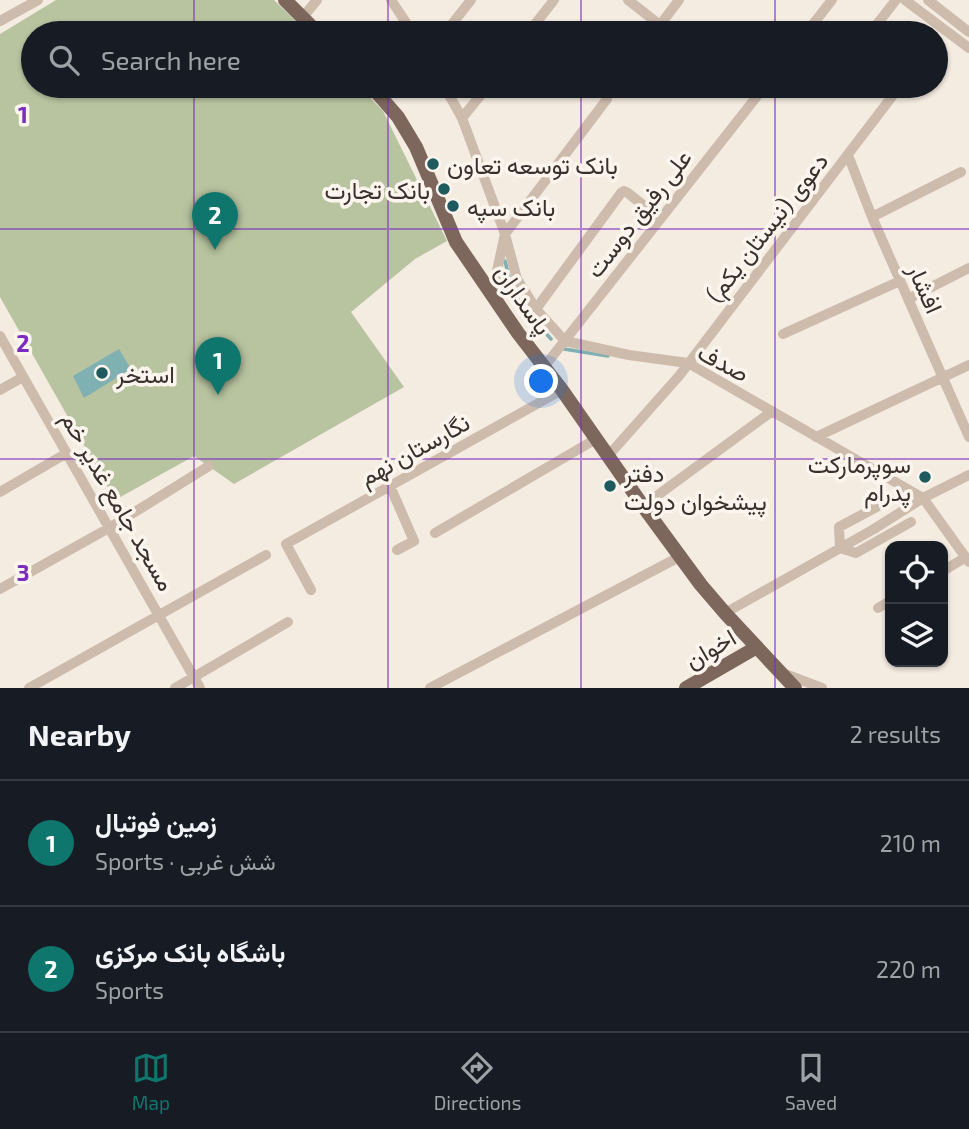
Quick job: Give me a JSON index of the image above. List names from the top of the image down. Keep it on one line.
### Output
{"streets":{"main road":["پاسداران","اخوان"],"street":["علی رفیق دوست","دعوی (نیستان یکم)","افشار","صدف","نگارستان نهم","مسجد جامع غدیر خم"]},"crossings":[["علی رفیق دوست","پاسداران"],["علی رفیق دوست","صدف"],["دعوی (نیستان یکم)","افشار"],["دعوی (نیستان یکم)","پاسداران"],["دعوی (نیستان یکم)","صدف"],["پاسداران","نگارستان نهم"],["پاسداران","اخوان"]],"places":["بانک توسعه تعاون","بانک تجارت","بانک سپه","استخر","سوپرمارکت پدرام","دفتر پیشخوان دولت"],"page":{"search":"Search here","pins":["2","1"],"heading":["Nearby","2 results"],"list":[{"mark":"1","name":"زمین فوتبال","note":"Sports · شش غربی","value":"210 m"},{"mark":"2","name":"باشگاه بانک مرکزی","note":"Sports","value":"220 m"}],"nav":["Map","Directions","Saved"]},"grid":{"rows":["1","2","3"]}}
